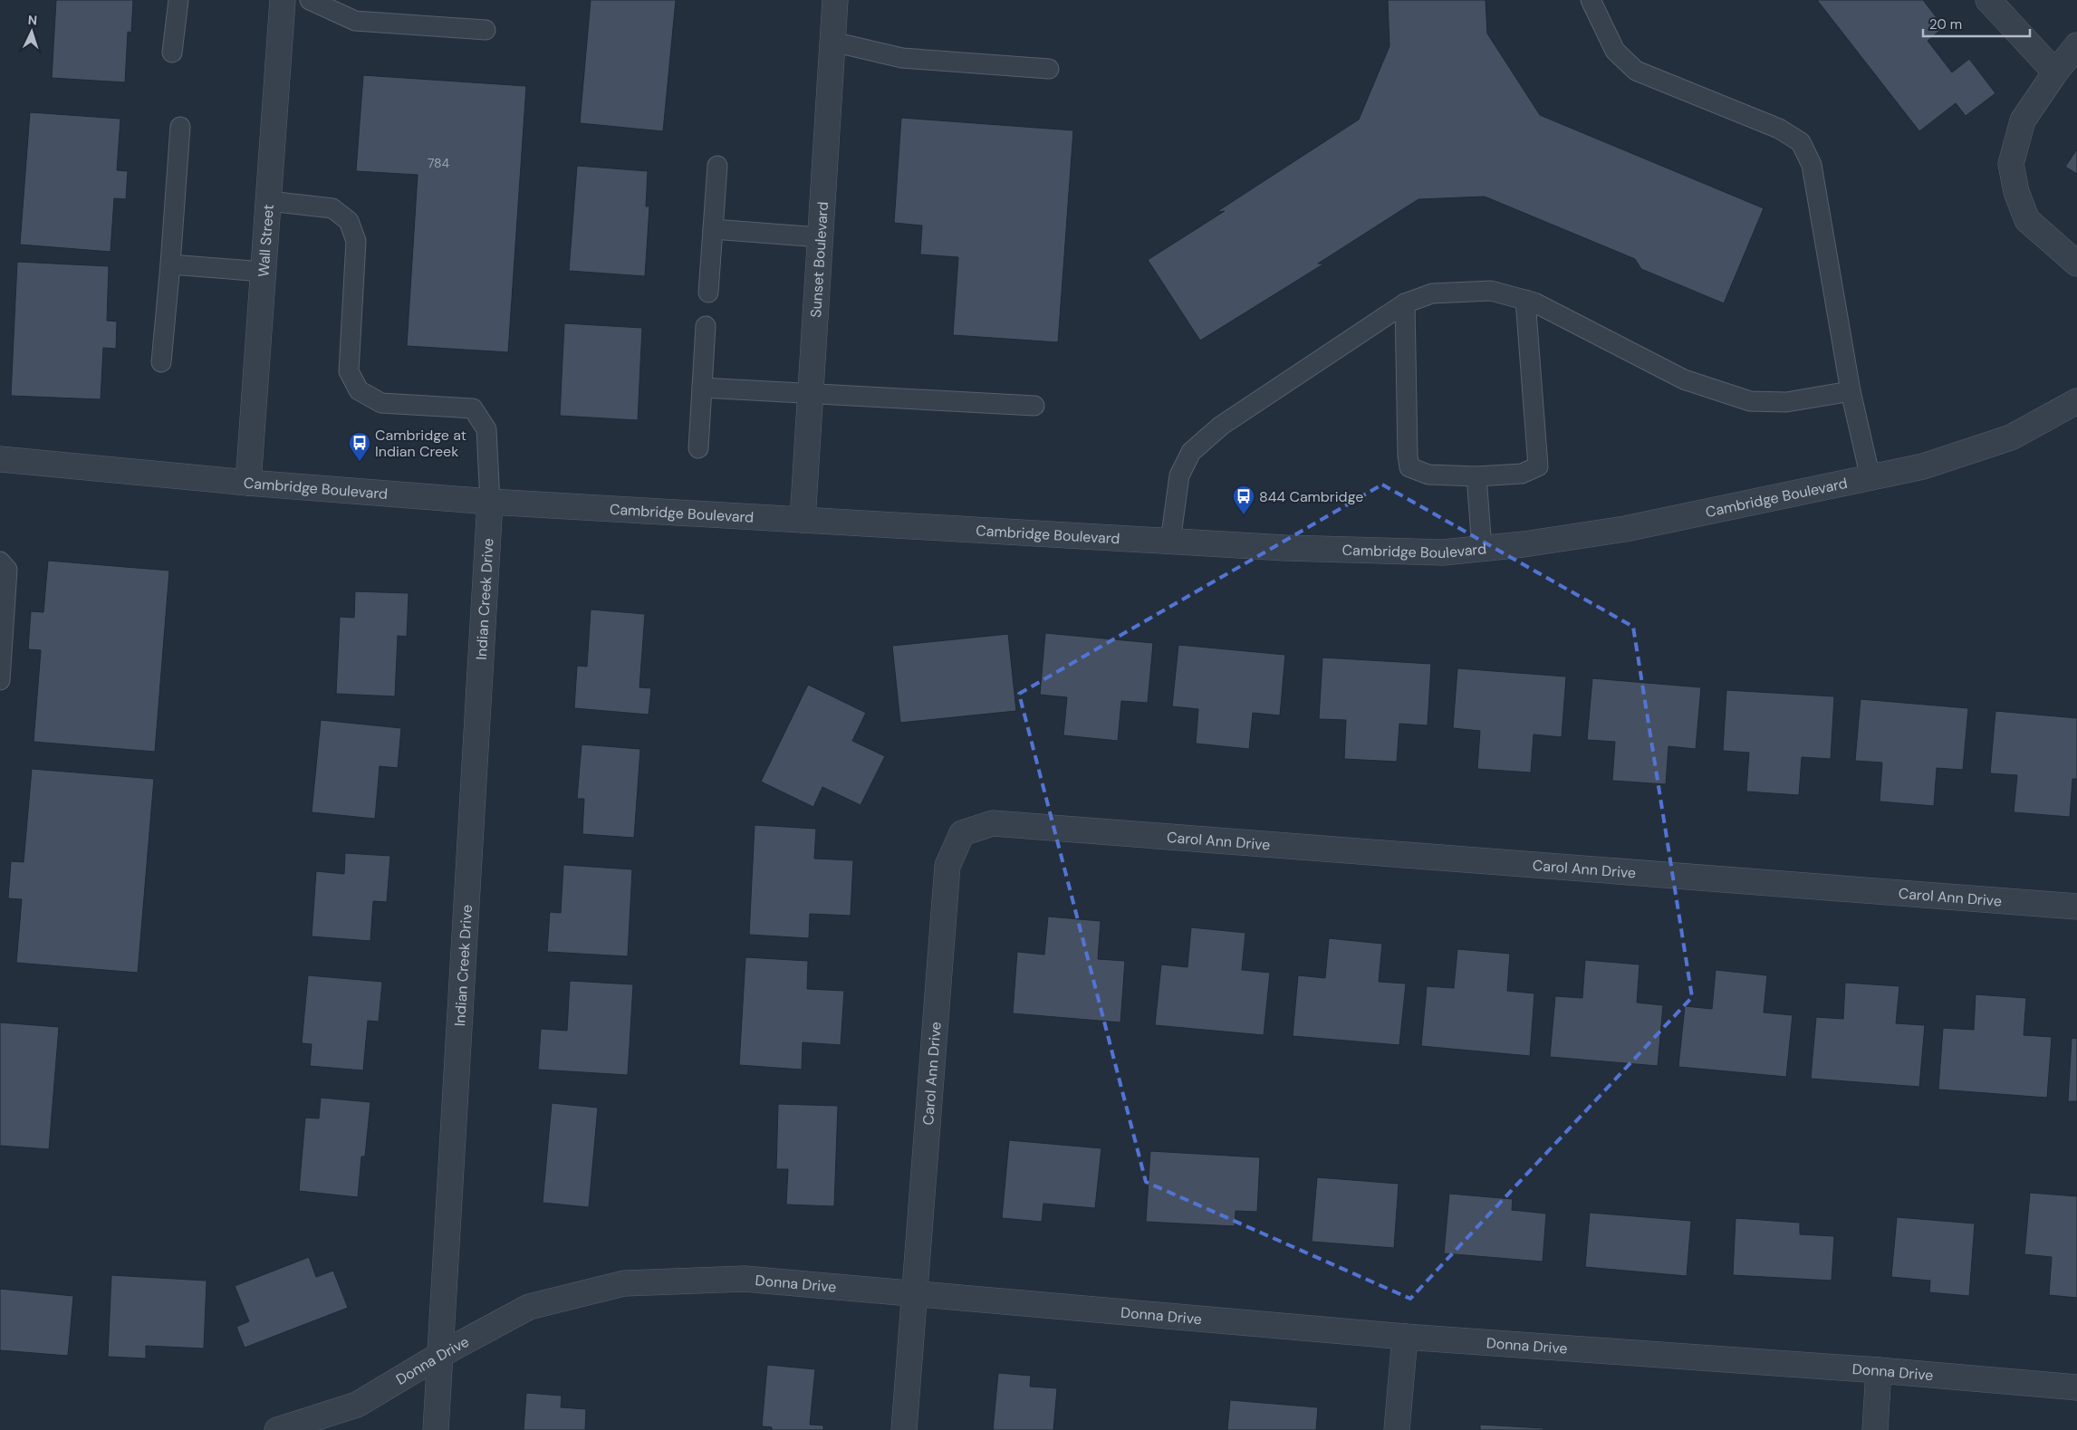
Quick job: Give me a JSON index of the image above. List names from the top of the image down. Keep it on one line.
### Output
{"streets":{"street":["Wall Street","Sunset Boulevard","Cambridge Boulevard","Indian Creek Drive","Carol Ann Drive","Donna Drive"]},"crossings":[["Wall Street","Cambridge Boulevard"],["Sunset Boulevard","Cambridge Boulevard"],["Cambridge Boulevard","Indian Creek Drive"],["Indian Creek Drive","Donna Drive"],["Carol Ann Drive","Donna Drive"]],"places":{"bus stop":["Cambridge at Indian Creek","844 Cambridge"]},"house_numbers":["784"],"scale_bar":"20 m","north":"top"}
